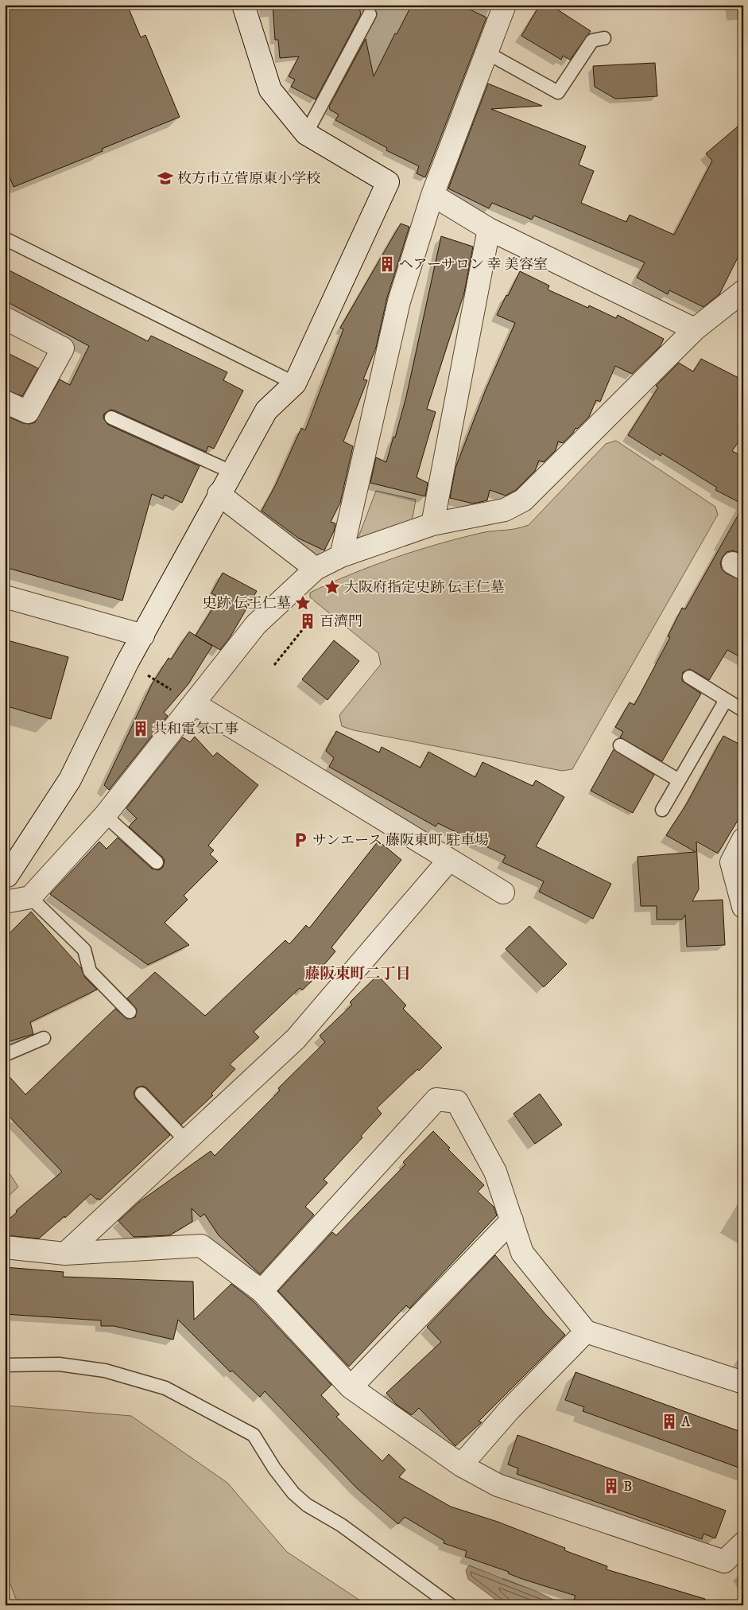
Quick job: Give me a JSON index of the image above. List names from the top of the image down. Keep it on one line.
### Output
{"districts":["藤阪東町二丁目"],"places":{"school or university":["枚方市立菅原東小学校"],"building":["ヘアーサロン 幸 美容室","百濟門","共和電気工事","A","B"],"place":["大阪府指定史跡 伝王仁墓","史跡 伝王仁墓"],"parking":["サンエース 藤阪東町 駐車場"]}}
